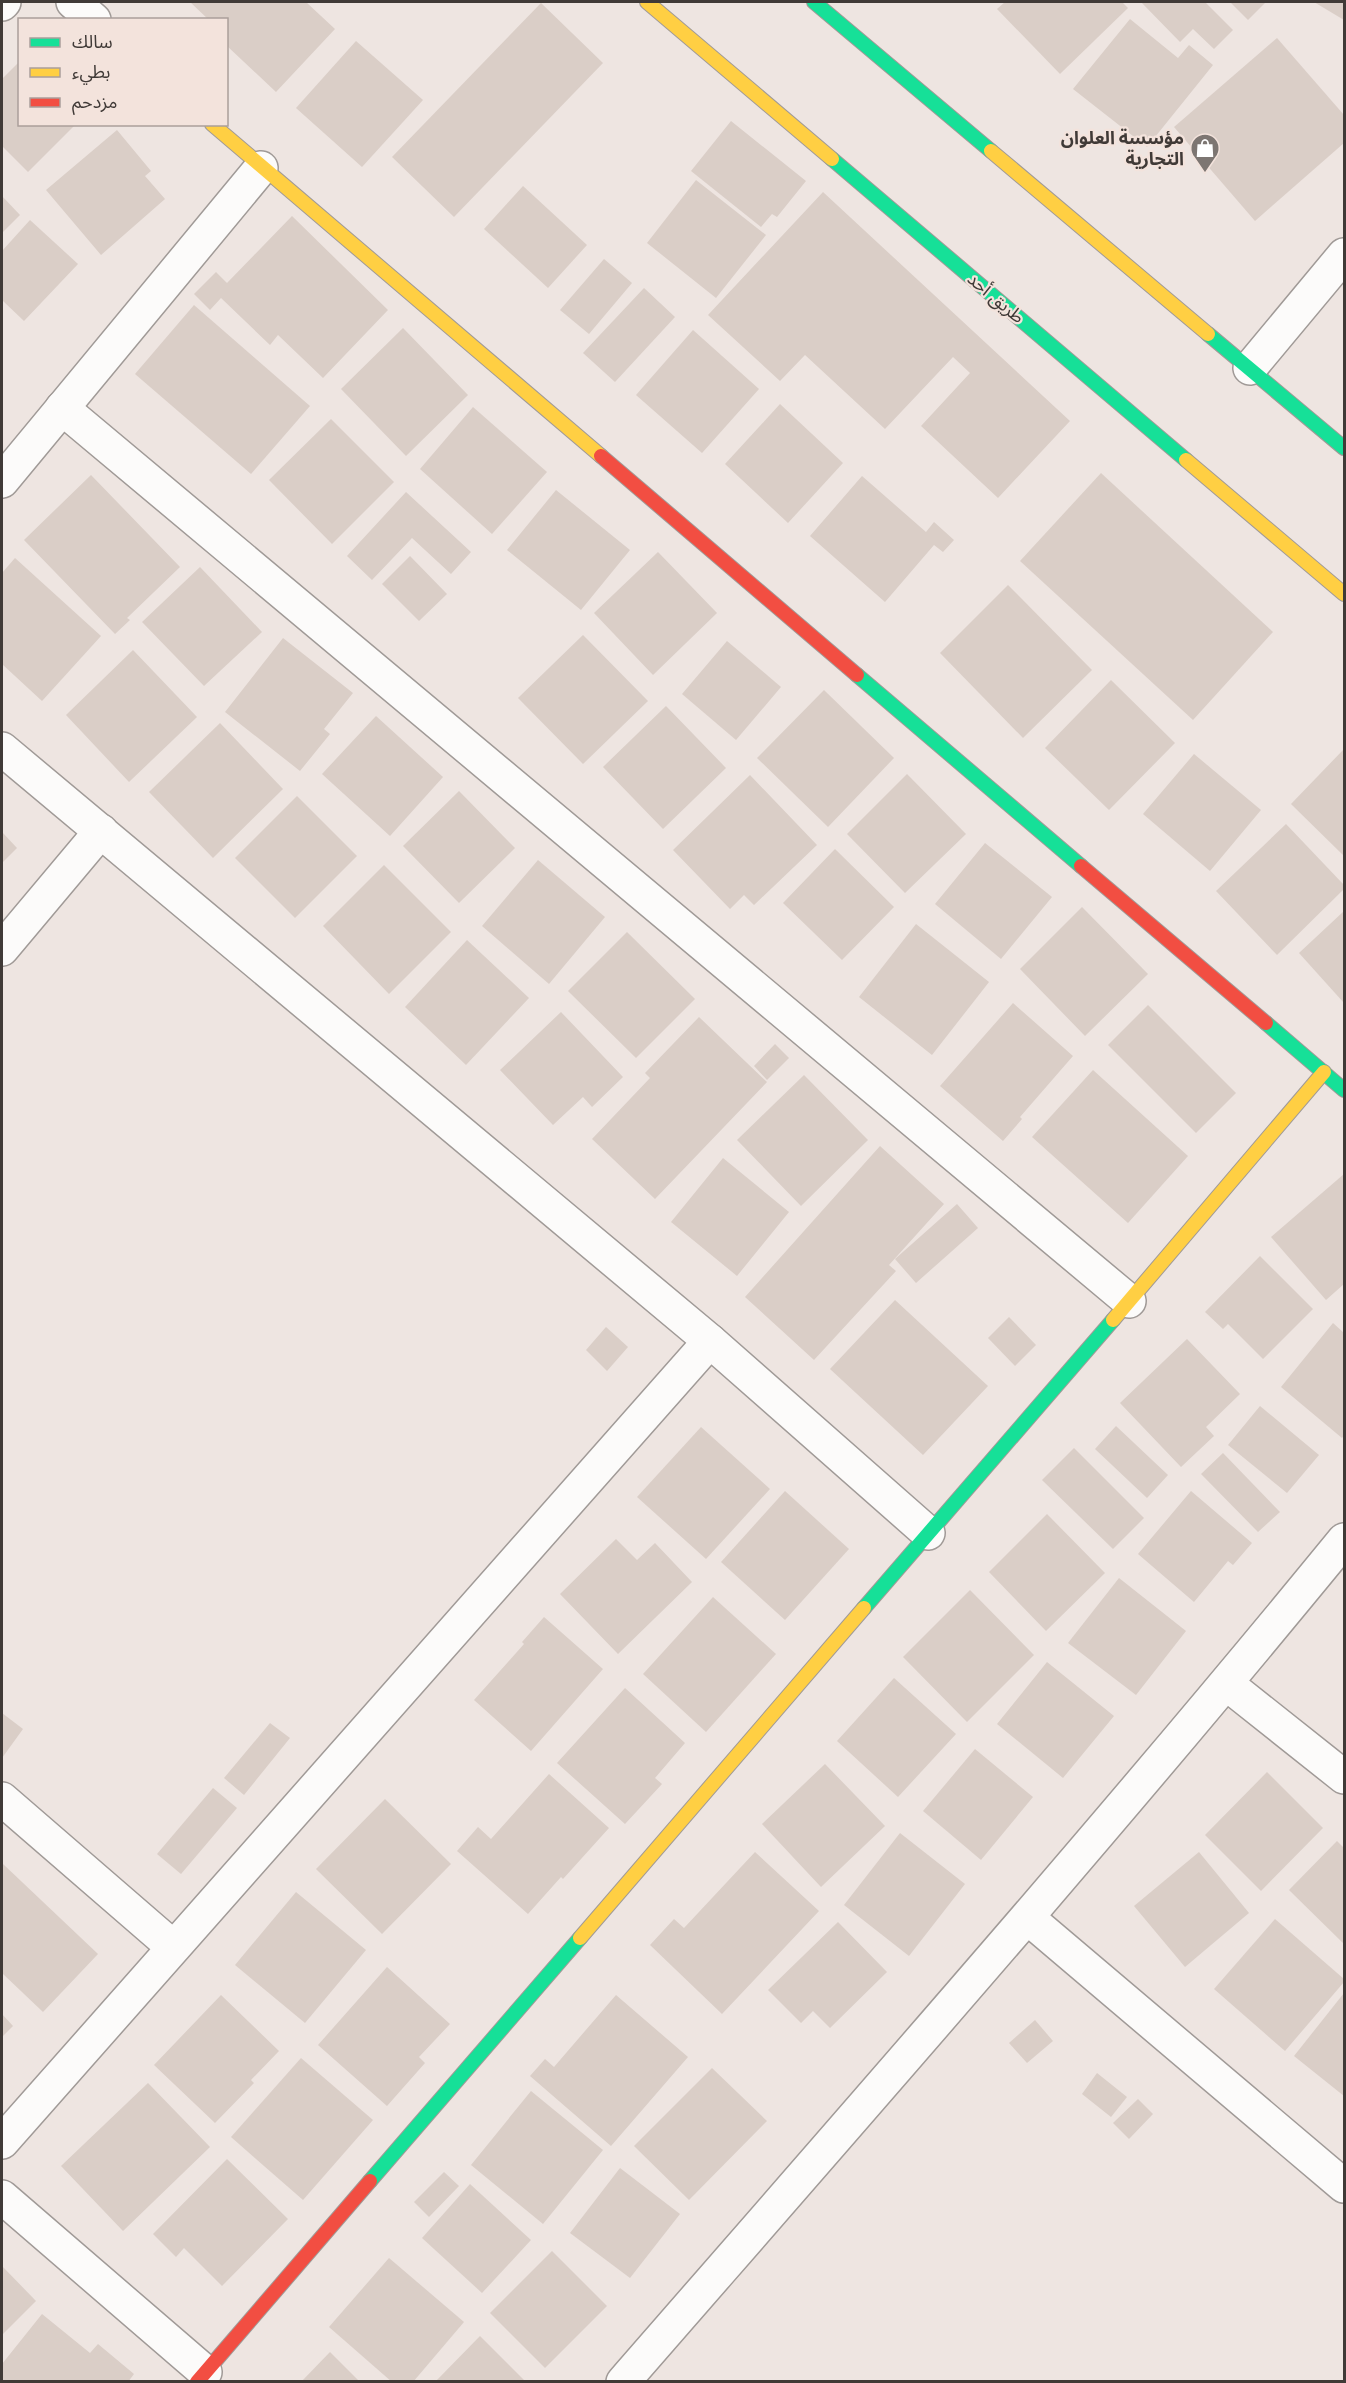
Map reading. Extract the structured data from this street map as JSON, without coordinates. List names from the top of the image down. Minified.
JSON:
{"streets":{"street":["طريق أحد"]},"places":{"shop":["مؤسسة العلوان التجارية"]},"legend":["سالك","بطيء","مزدحم"]}
